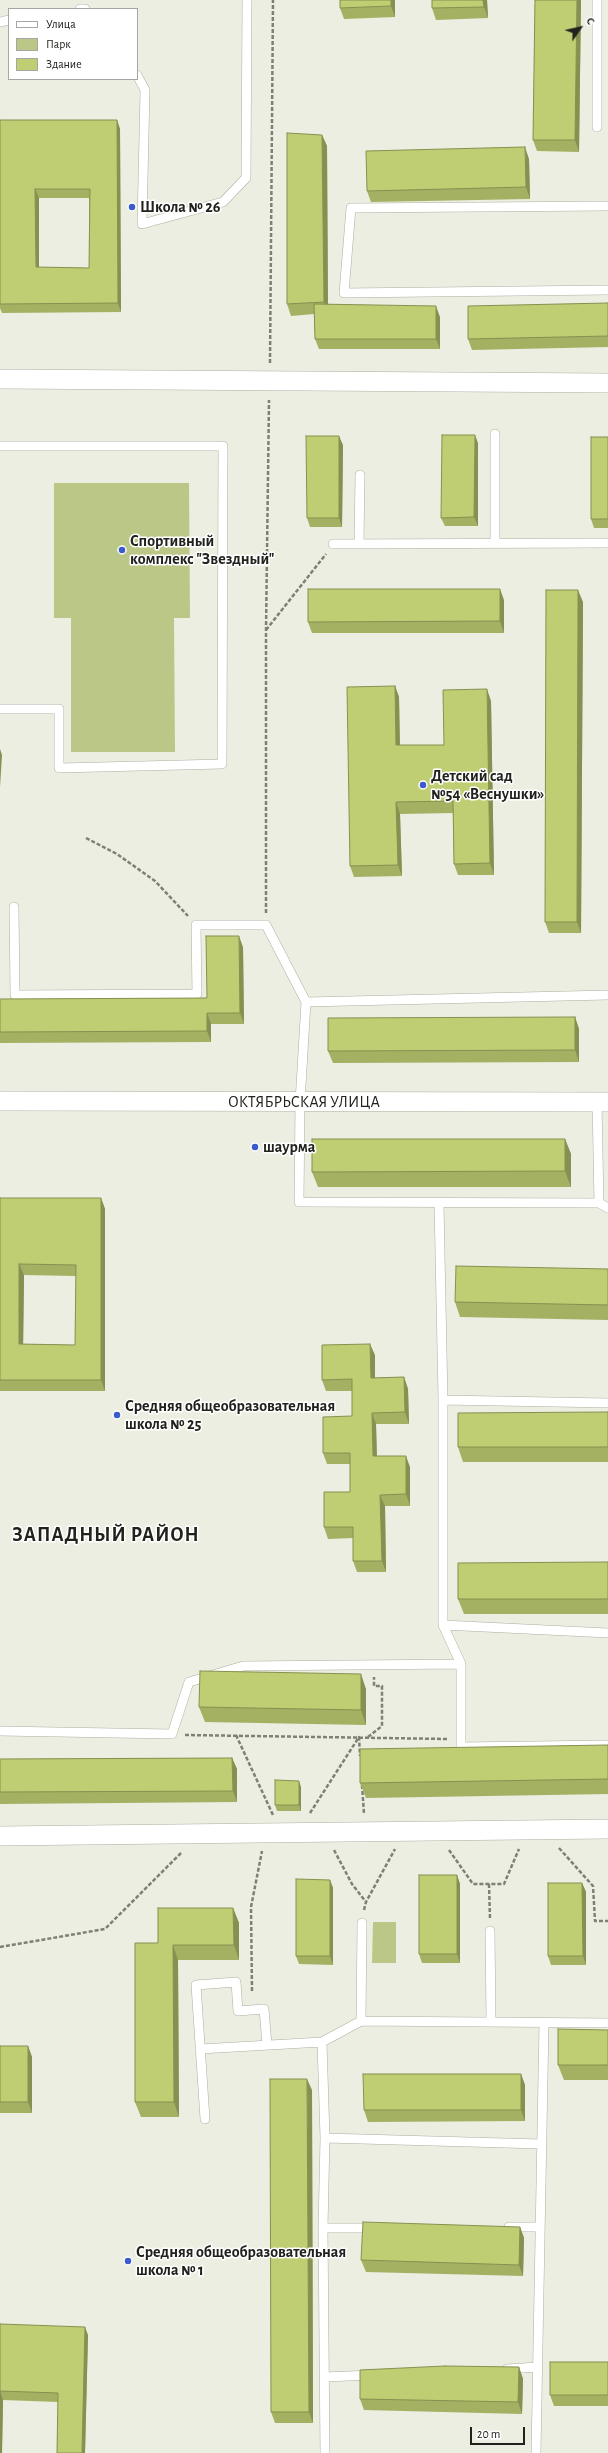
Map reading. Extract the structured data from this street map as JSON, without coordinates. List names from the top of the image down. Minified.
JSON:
{"streets":{"street":["ОКТЯБРЬСКАЯ УЛИЦА"]},"districts":["ЗАПАДНЫЙ РАЙОН"],"places":["Школа № 26","Спортивный комплекс \"Звездный\"","Детский сад №54 «Веснушки»","шаурма","Средняя общеобразовательная школа № 25","Средняя общеобразовательная школа № 1"],"legend":["Улица","Парк","Здание"],"scale_bar":"20 m","north":"top right"}
